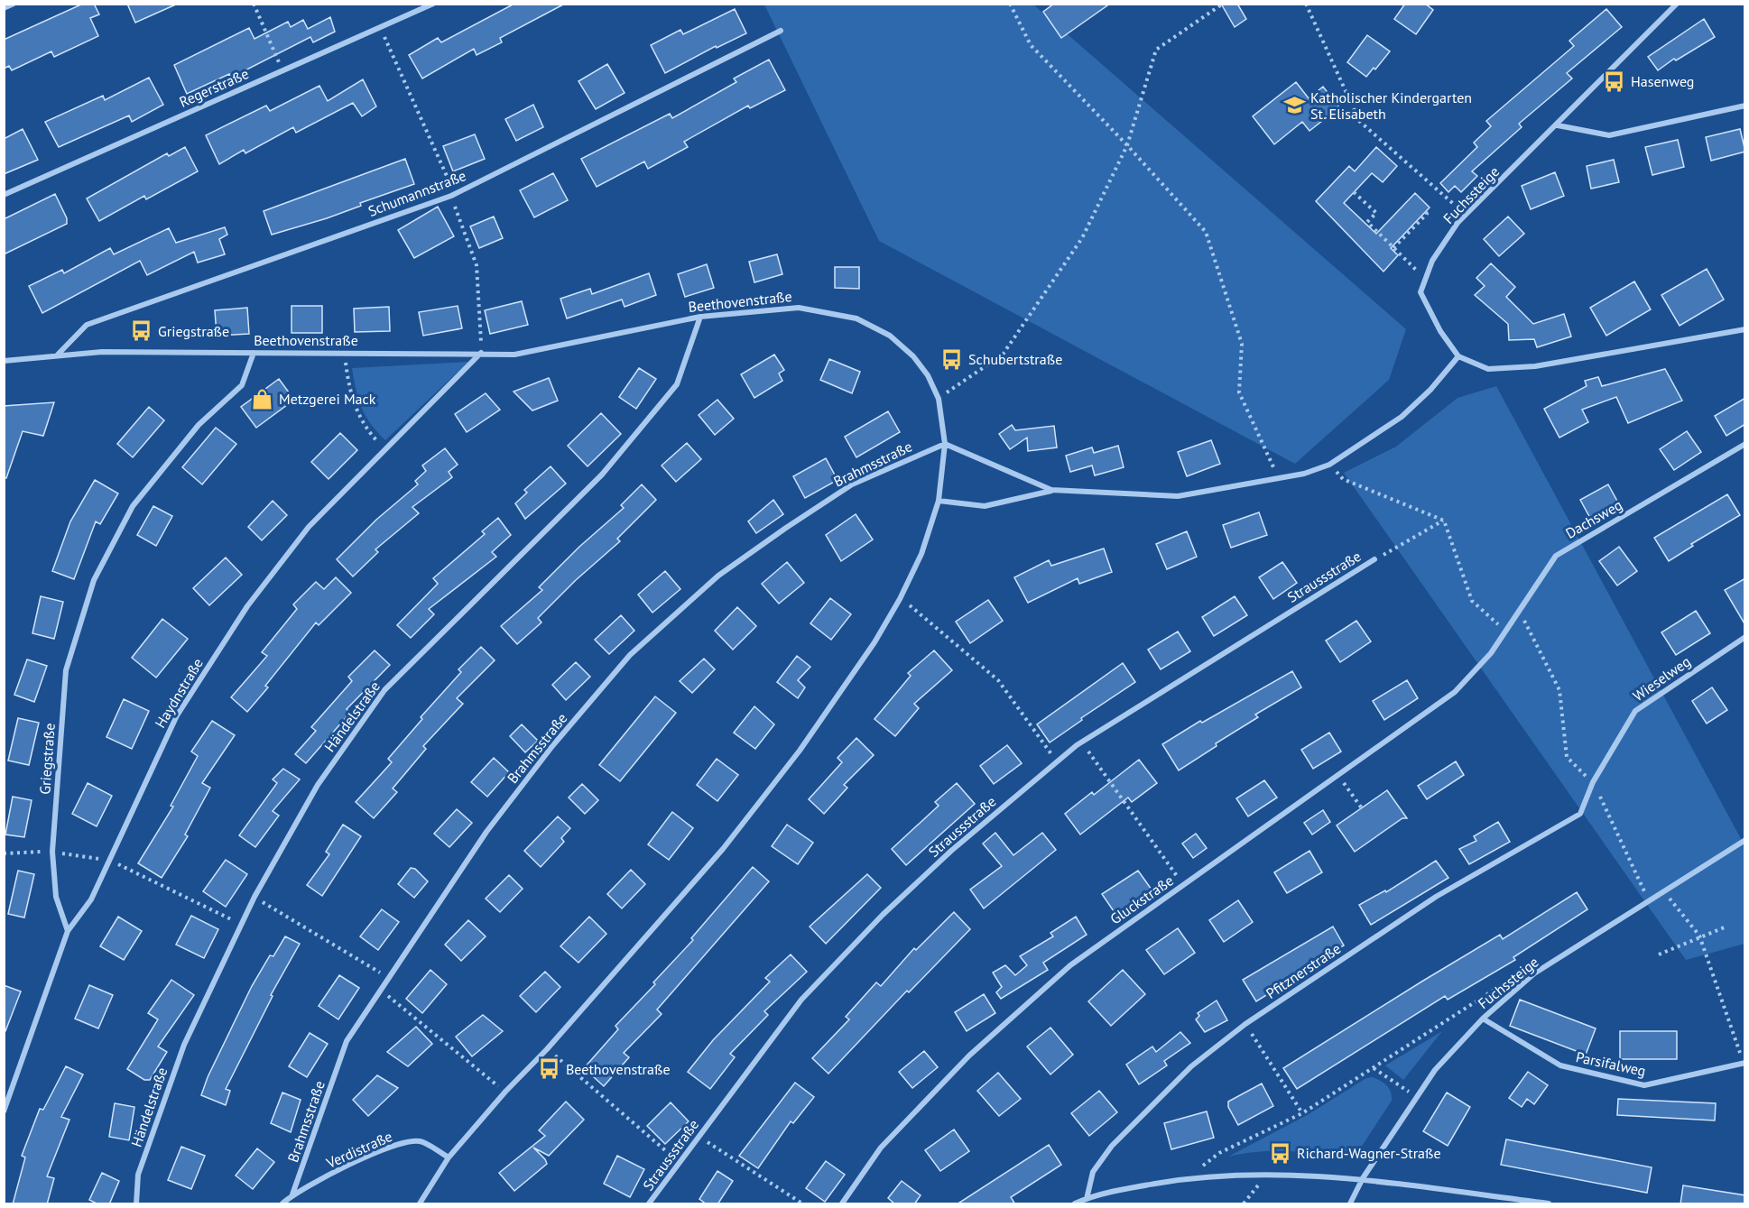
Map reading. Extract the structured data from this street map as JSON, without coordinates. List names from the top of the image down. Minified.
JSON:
{"streets":{"street":["Regerstraße","Schumannstraße","Fuchssteige","Beethovenstraße","Brahmsstraße","Dachsweg","Straussstraße","Wieselweg","Haydnstraße","Händelstraße","Griegstraße","Gluckstraße","Pfitznerstraße","Parsifalweg","Verdistraße"]},"crossings":[["Schumannstraße","Beethovenstraße"],["Fuchssteige","Parsifalweg"],["Beethovenstraße","Brahmsstraße"],["Beethovenstraße","Haydnstraße"],["Beethovenstraße","Händelstraße"],["Beethovenstraße","Griegstraße"],["Beethovenstraße","Verdistraße"],["Brahmsstraße","Verdistraße"],["Dachsweg","Gluckstraße"],["Wieselweg","Pfitznerstraße"],["Haydnstraße","Griegstraße"]],"places":{"bus stop":["Hasenweg","Griegstraße","Schubertstraße","Beethovenstraße","Richard-Wagner-Straße"],"school or university":["Katholischer Kindergarten St. Elisabeth"],"shop":["Metzgerei Mack"]}}
